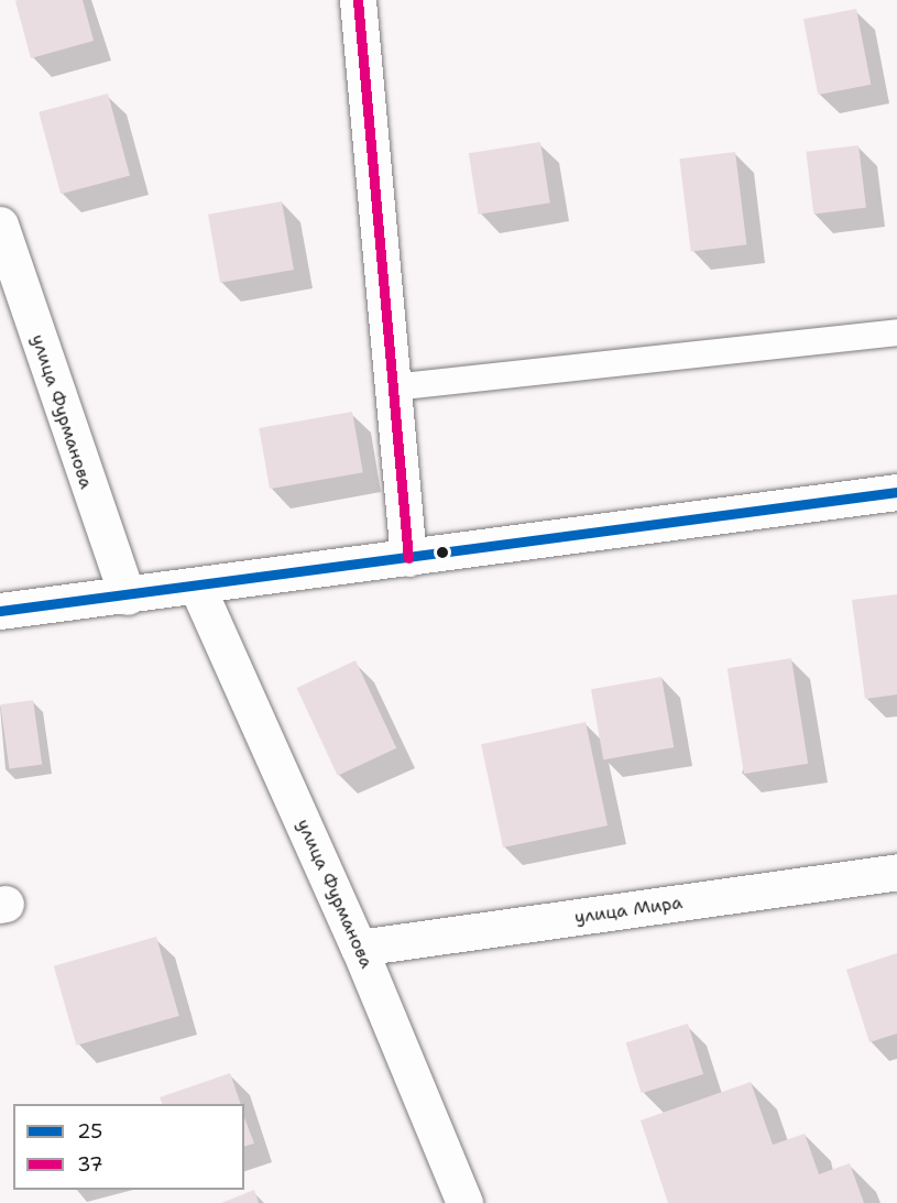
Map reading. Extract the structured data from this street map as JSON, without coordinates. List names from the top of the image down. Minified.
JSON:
{"streets":{"street":["улица Фурманова","улица Мира"]},"crossings":[["улица Фурманова","улица Мира"]],"lines":["transit line 37","transit line 25"],"legend":["25","37"]}
